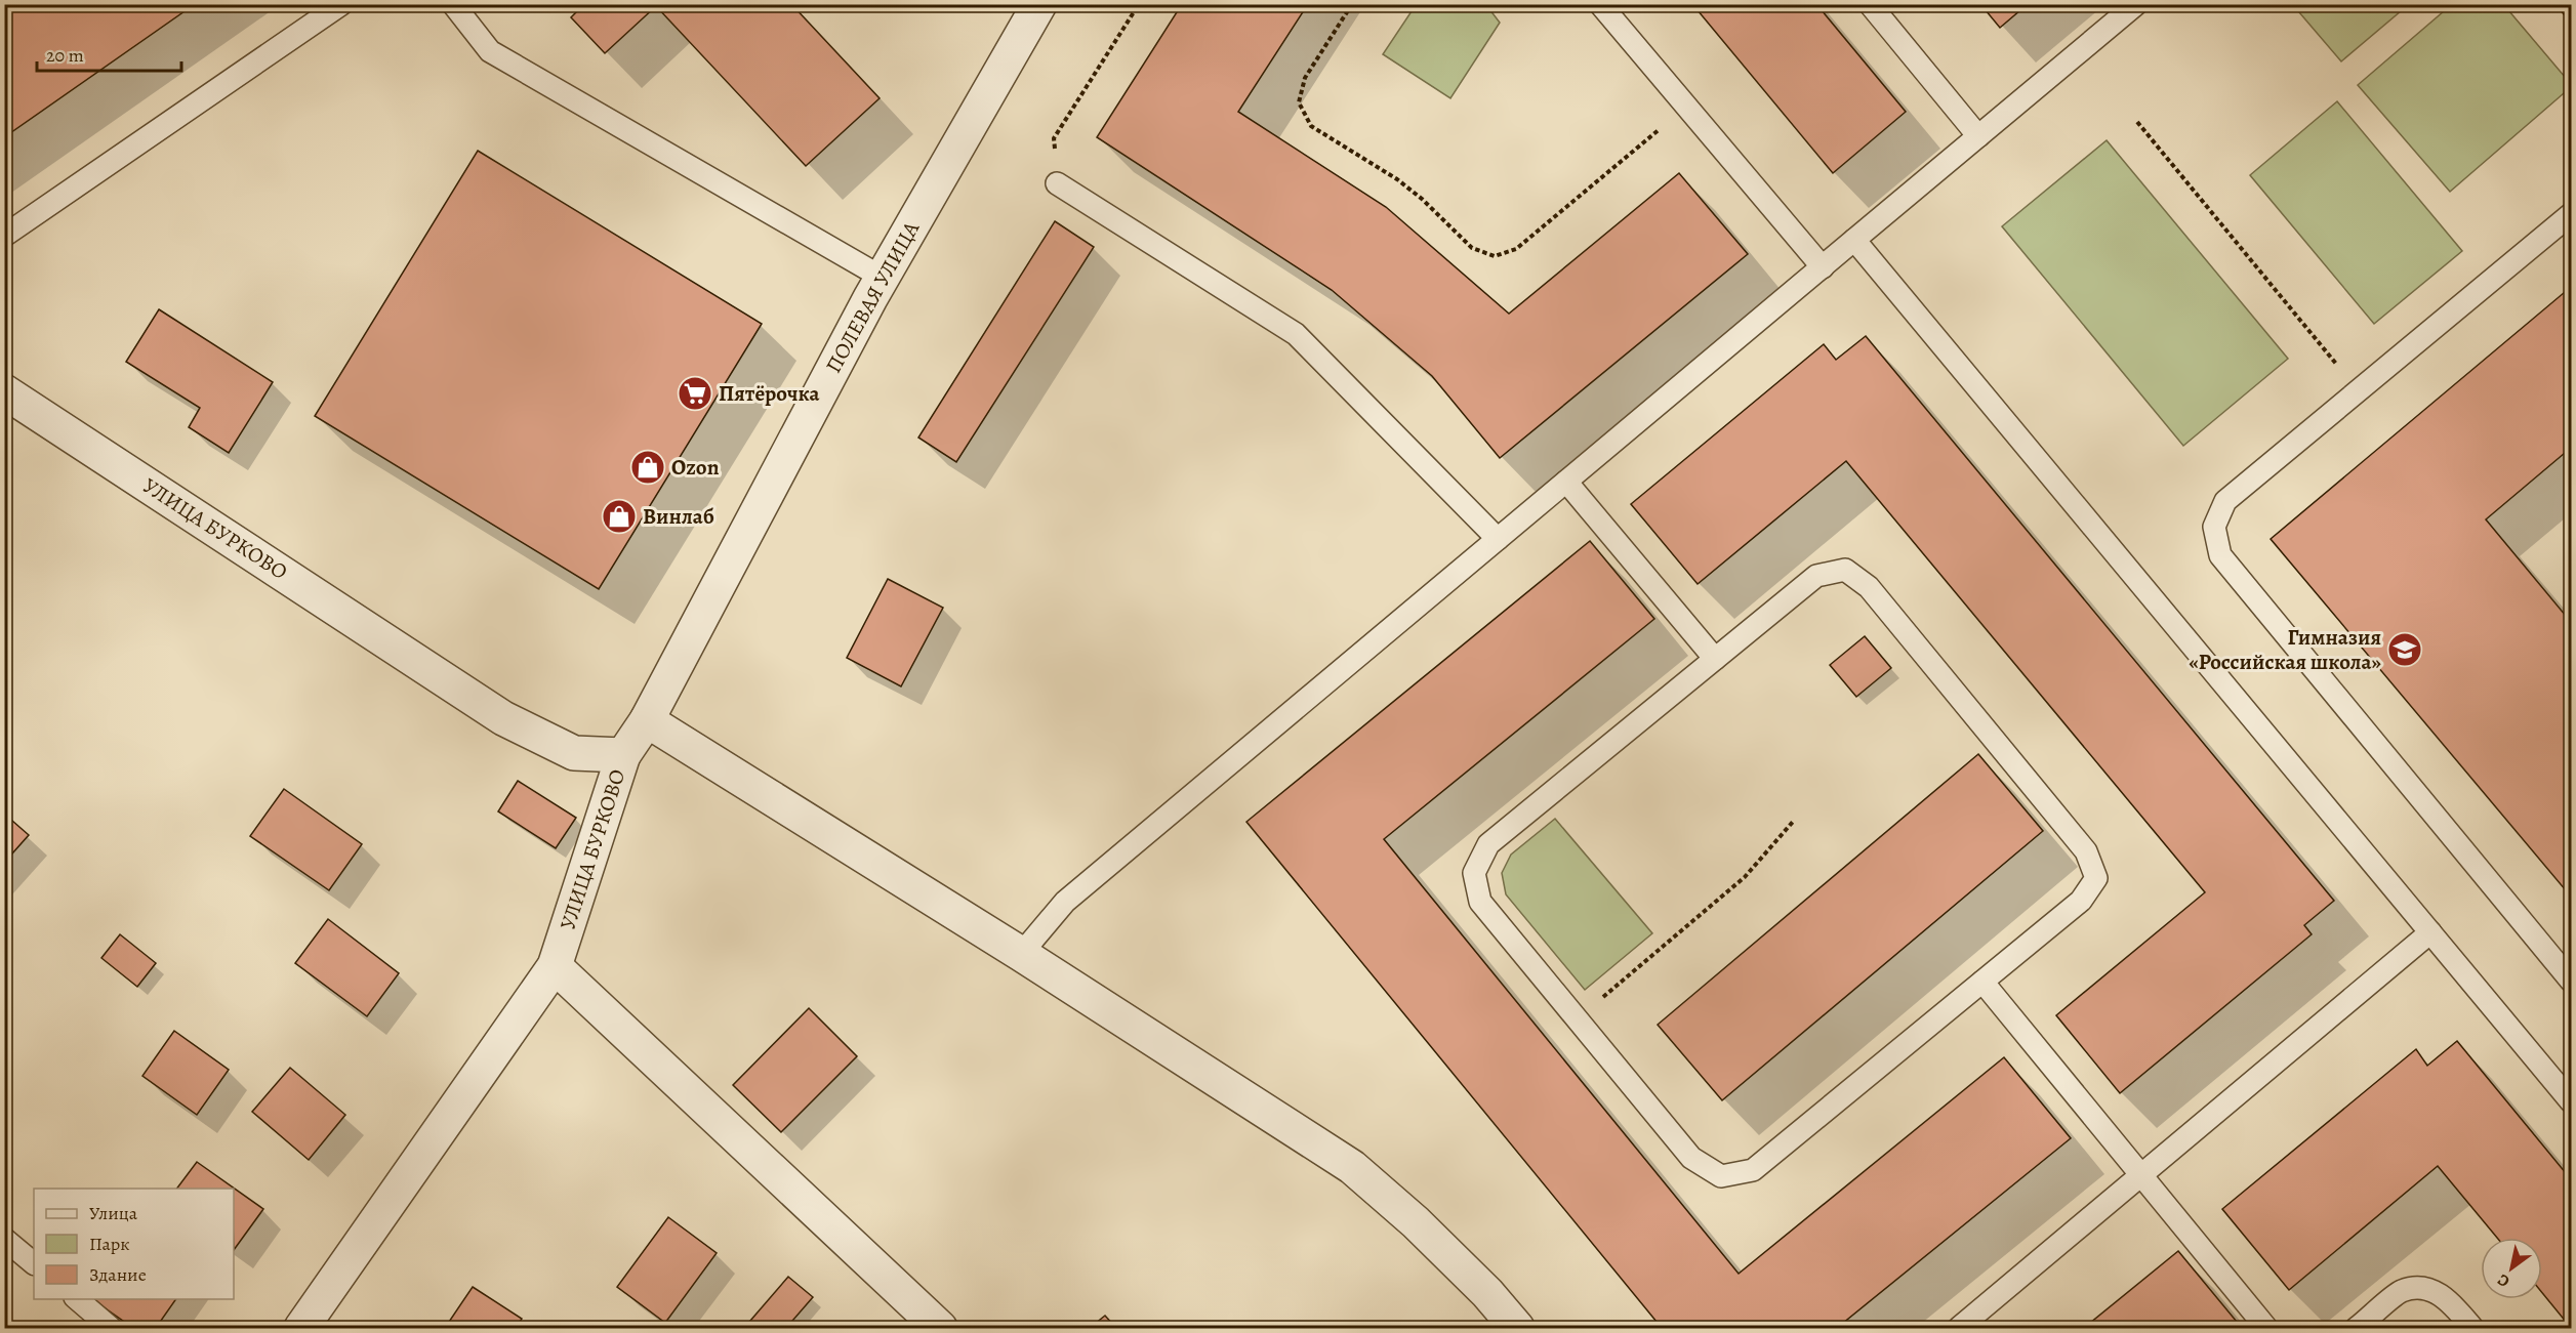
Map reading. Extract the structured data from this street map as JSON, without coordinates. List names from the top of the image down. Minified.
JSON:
{"streets":{"street":["ПОЛЕВАЯ УЛИЦА","УЛИЦА БУРКОВО"]},"crossings":[["ПОЛЕВАЯ УЛИЦА","УЛИЦА БУРКОВО"]],"places":{"supermarket":["Пятёрочка"],"shop":["Ozon","Винлаб"],"school or university":["Гимназия «Российская школа»"]},"legend":["Улица","Парк","Здание"],"scale_bar":"20 m","north":"bottom left"}
